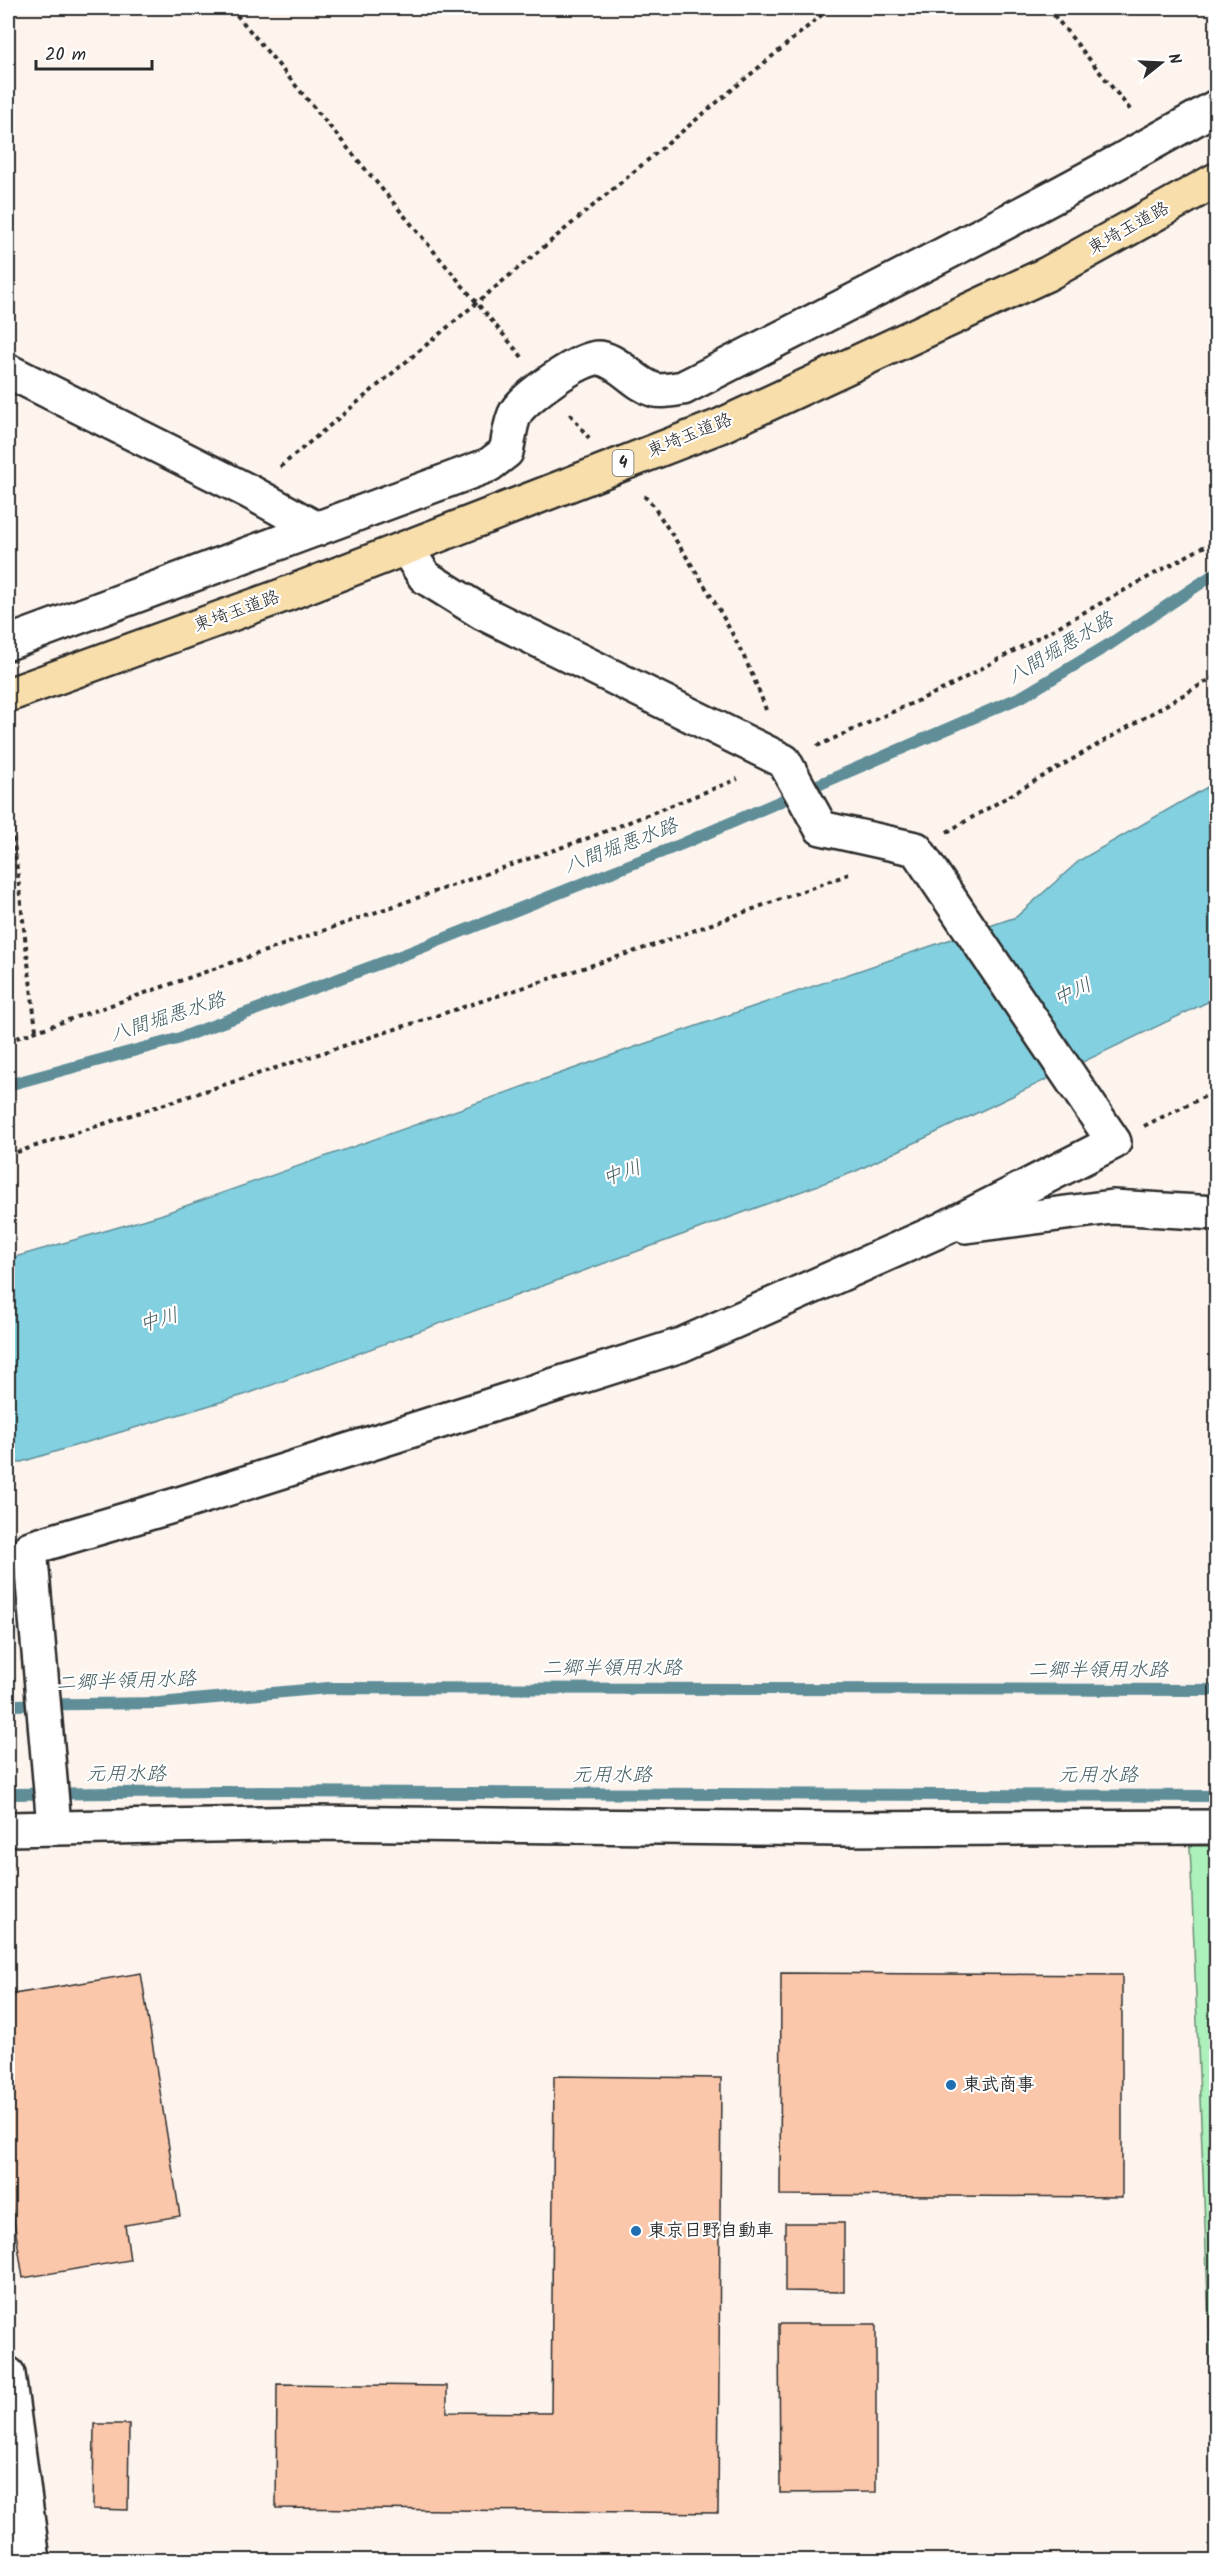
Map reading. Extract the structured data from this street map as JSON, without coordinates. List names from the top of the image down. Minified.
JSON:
{"streets":{"highway":["東埼玉道路","4"]},"water":["八間堀悪水路","中川","二郷半領用水路","元用水路"],"places":["東武商事","東京日野自動車"],"scale_bar":"20 m","north":"right"}
